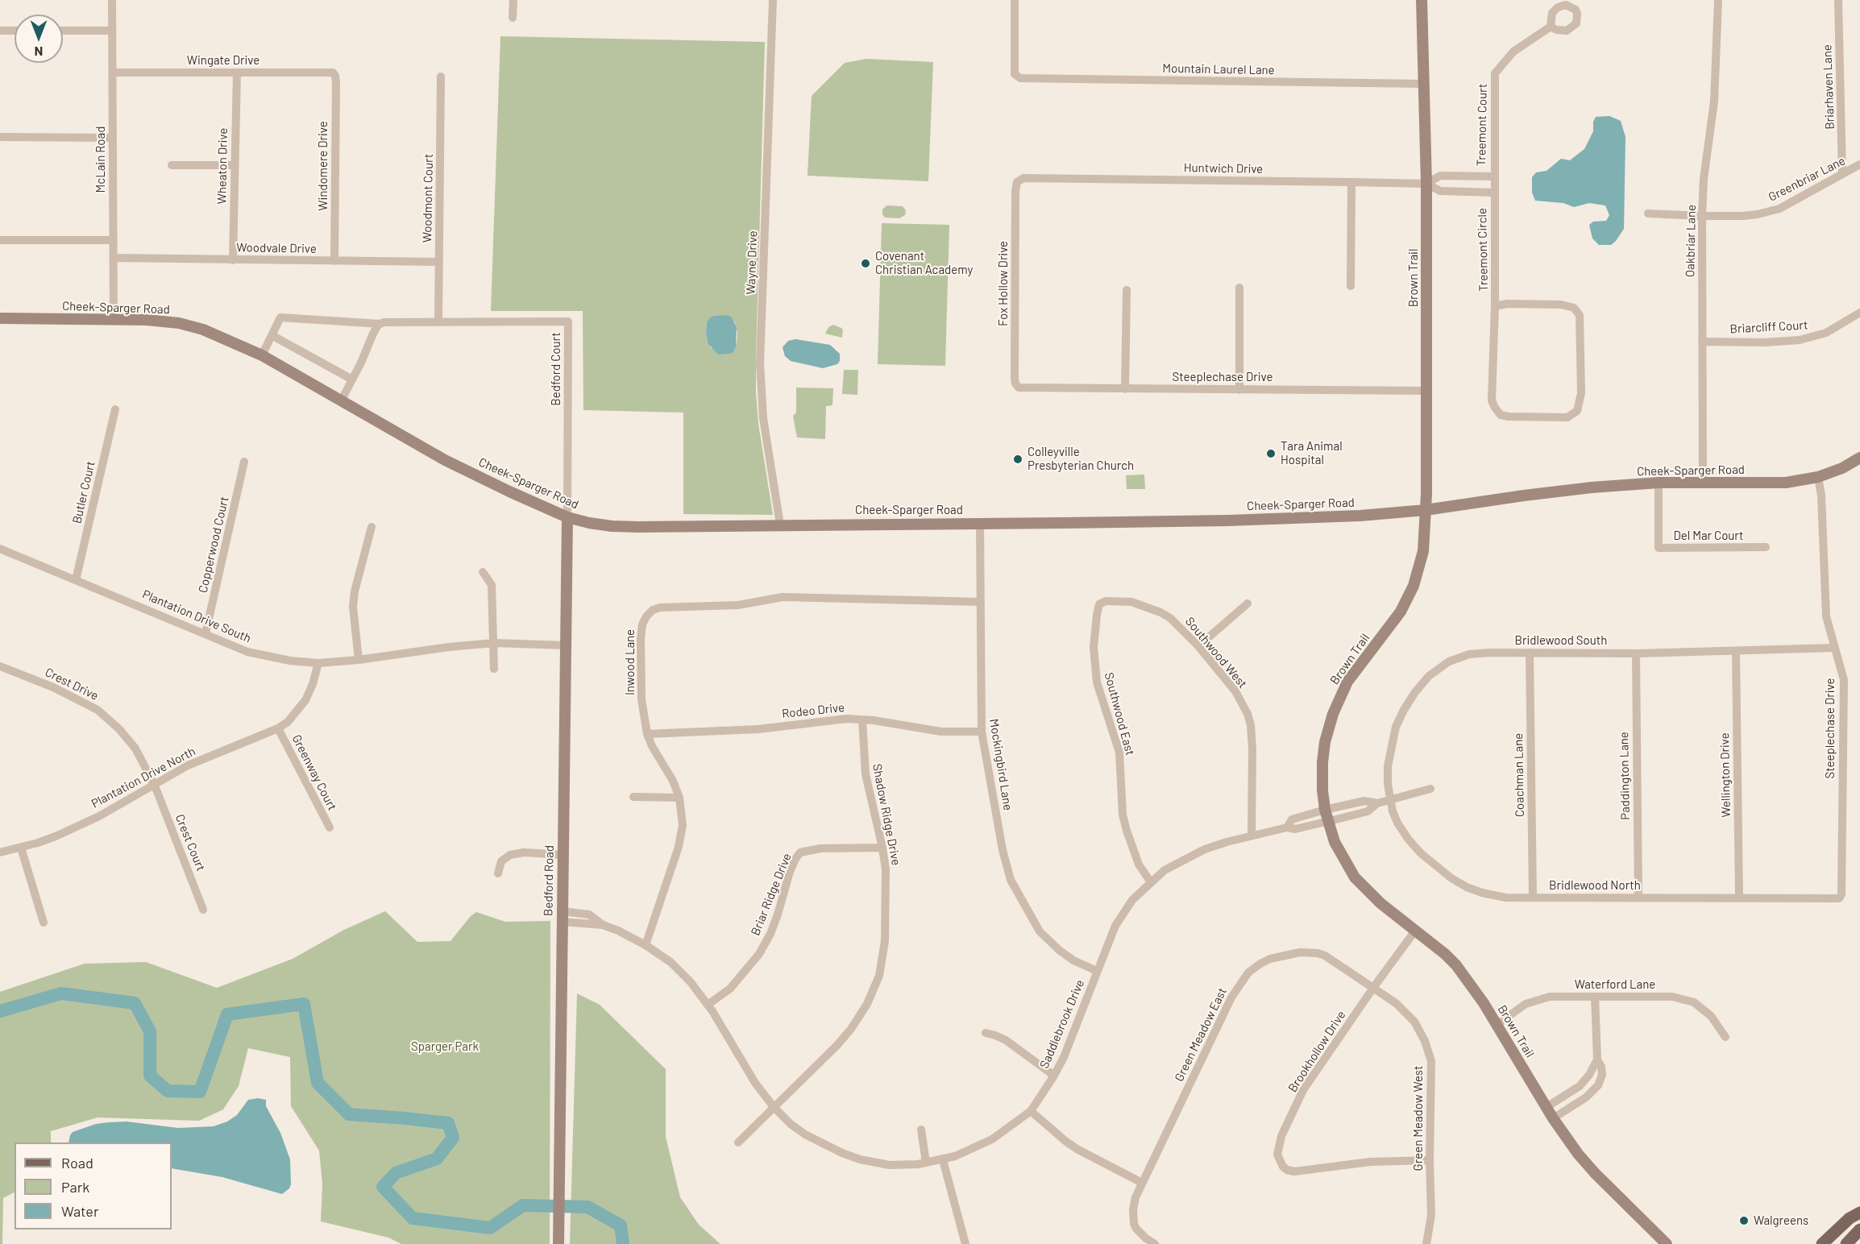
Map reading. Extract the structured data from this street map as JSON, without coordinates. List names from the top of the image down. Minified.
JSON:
{"streets":{"street":["Wingate Drive","Mountain Laurel Lane","Briarhaven Lane","Treemont Court","McLain Road","Wheaton Drive","Windomere Drive","Huntwich Drive","Greenbriar Lane","Woodmont Court","Oakbriar Lane","Woodvale Drive","Treemont Circle","Wayne Drive","Brown Trail","Fox Hollow Drive","Cheek-Sparger Road","Briarcliff Court","Bedford Court","Steeplechase Drive","Butler Court","Del Mar Court","Copperwood Court","Plantation Drive South","Bridlewood South","Southwood West","Inwood Lane","Crest Drive","Rodeo Drive","Southwood East","Mockingbird Lane","Greenway Court","Coachman Lane","Wellington Drive","Paddington Lane","Plantation Drive North","Shadow Ridge Drive","Crest Court","Bedford Road","Bridlewood North","Briar Ridge Drive","Waterford Lane","Saddlebrook Drive","Green Meadow East","Brookhollow Drive","Green Meadow West"]},"crossings":[["Wingate Drive","McLain Road"],["Wingate Drive","Wheaton Drive"],["Wingate Drive","Windomere Drive"],["Mountain Laurel Lane","Brown Trail"],["Briarhaven Lane","Greenbriar Lane"],["Treemont Court","Treemont Circle"],["McLain Road","Woodvale Drive"],["McLain Road","Cheek-Sparger Road"],["Wheaton Drive","Woodvale Drive"],["Windomere Drive","Woodvale Drive"],["Huntwich Drive","Brown Trail"],["Huntwich Drive","Fox Hollow Drive"],["Greenbriar Lane","Oakbriar Lane"],["Woodmont Court","Woodvale Drive"],["Woodmont Court","Bedford Court"],["Oakbriar Lane","Cheek-Sparger Road"],["Oakbriar Lane","Briarcliff Court"],["Wayne Drive","Cheek-Sparger Road"],["Brown Trail","Cheek-Sparger Road"],["Brown Trail","Steeplechase Drive"],["Brown Trail","Waterford Lane"],["Brown Trail","Saddlebrook Drive"],["Brown Trail","Brookhollow Drive"],["Fox Hollow Drive","Steeplechase Drive"],["Cheek-Sparger Road","Bedford Court"],["Cheek-Sparger Road","Steeplechase Drive"],["Cheek-Sparger Road","Del Mar Court"],["Cheek-Sparger Road","Mockingbird Lane"],["Cheek-Sparger Road","Bedford Road"],["Bedford Court","Bedford Road"],["Steeplechase Drive","Bridlewood South"],["Steeplechase Drive","Bridlewood North"],["Butler Court","Plantation Drive South"],["Copperwood Court","Plantation Drive South"],["Plantation Drive South","Plantation Drive North"],["Plantation Drive South","Bedford Road"],["Bridlewood South","Coachman Lane"],["Bridlewood South","Wellington Drive"],["Bridlewood South","Paddington Lane"],["Bridlewood South","Bridlewood North"],["Southwood West","Southwood East"],["Southwood West","Saddlebrook Drive"],["Inwood Lane","Rodeo Drive"],["Inwood Lane","Mockingbird Lane"],["Inwood Lane","Saddlebrook Drive"],["Crest Drive","Plantation Drive North"],["Crest Drive","Crest Court"],["Rodeo Drive","Mockingbird Lane"],["Rodeo Drive","Shadow Ridge Drive"],["Southwood East","Saddlebrook Drive"],["Mockingbird Lane","Saddlebrook Drive"],["Greenway Court","Plantation Drive North"],["Coachman Lane","Bridlewood North"],["Wellington Drive","Bridlewood North"],["Paddington Lane","Bridlewood North"],["Plantation Drive North","Crest Court"],["Shadow Ridge Drive","Briar Ridge Drive"],["Shadow Ridge Drive","Saddlebrook Drive"],["Bedford Road","Saddlebrook Drive"],["Briar Ridge Drive","Saddlebrook Drive"],["Green Meadow East","Brookhollow Drive"],["Green Meadow East","Green Meadow West"],["Brookhollow Drive","Green Meadow West"]],"parks":["Sparger Park"],"places":["Covenant Christian Academy","Tara Animal Hospital","Colleyville Presbyterian Church","Walgreens"],"legend":["Road","Park","Water"],"north":"bottom"}
